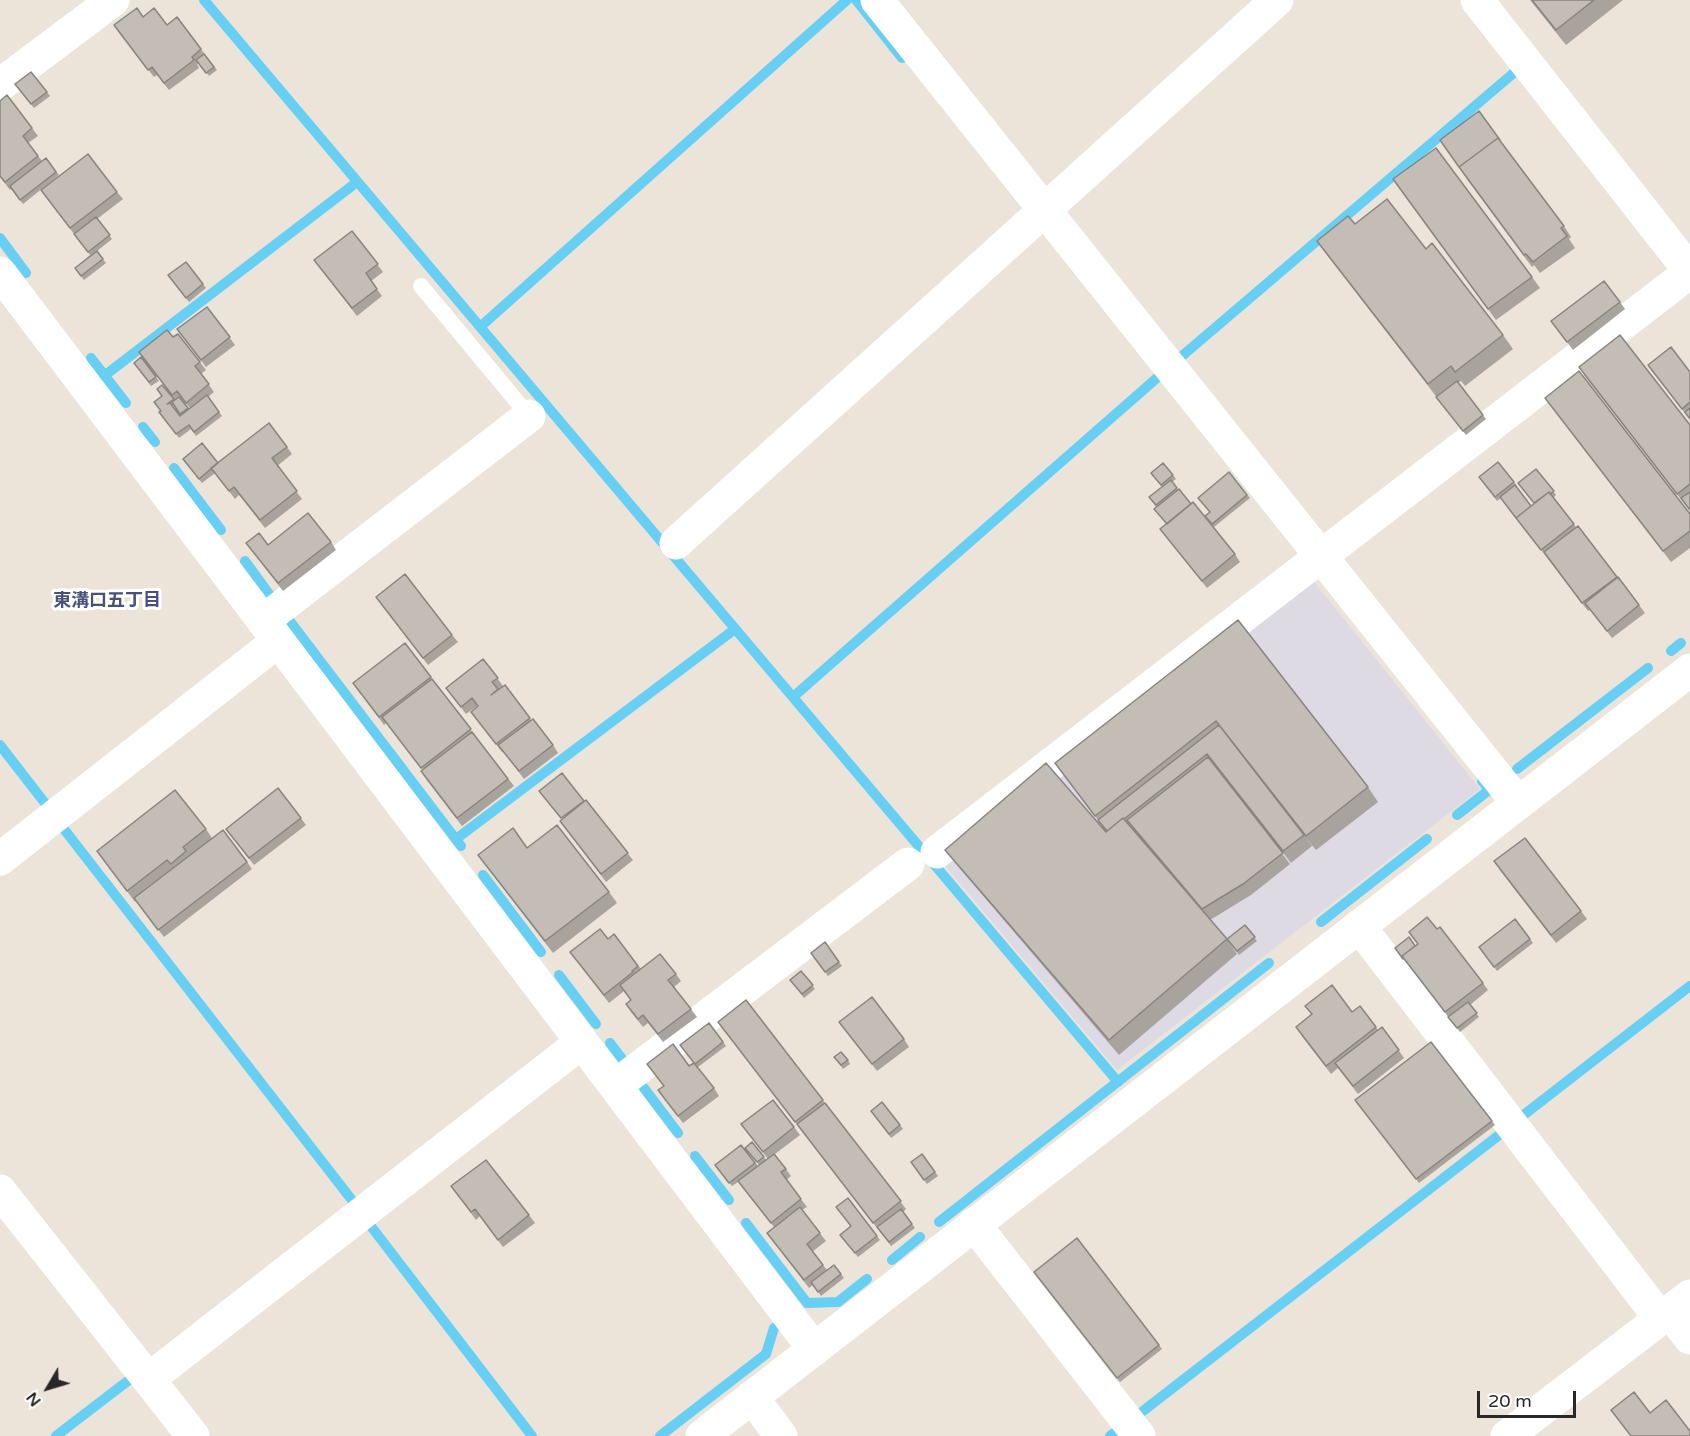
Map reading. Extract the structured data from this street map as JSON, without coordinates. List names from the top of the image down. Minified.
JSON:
{"districts":["東溝口五丁目"],"scale_bar":"20 m","north":"bottom left"}
